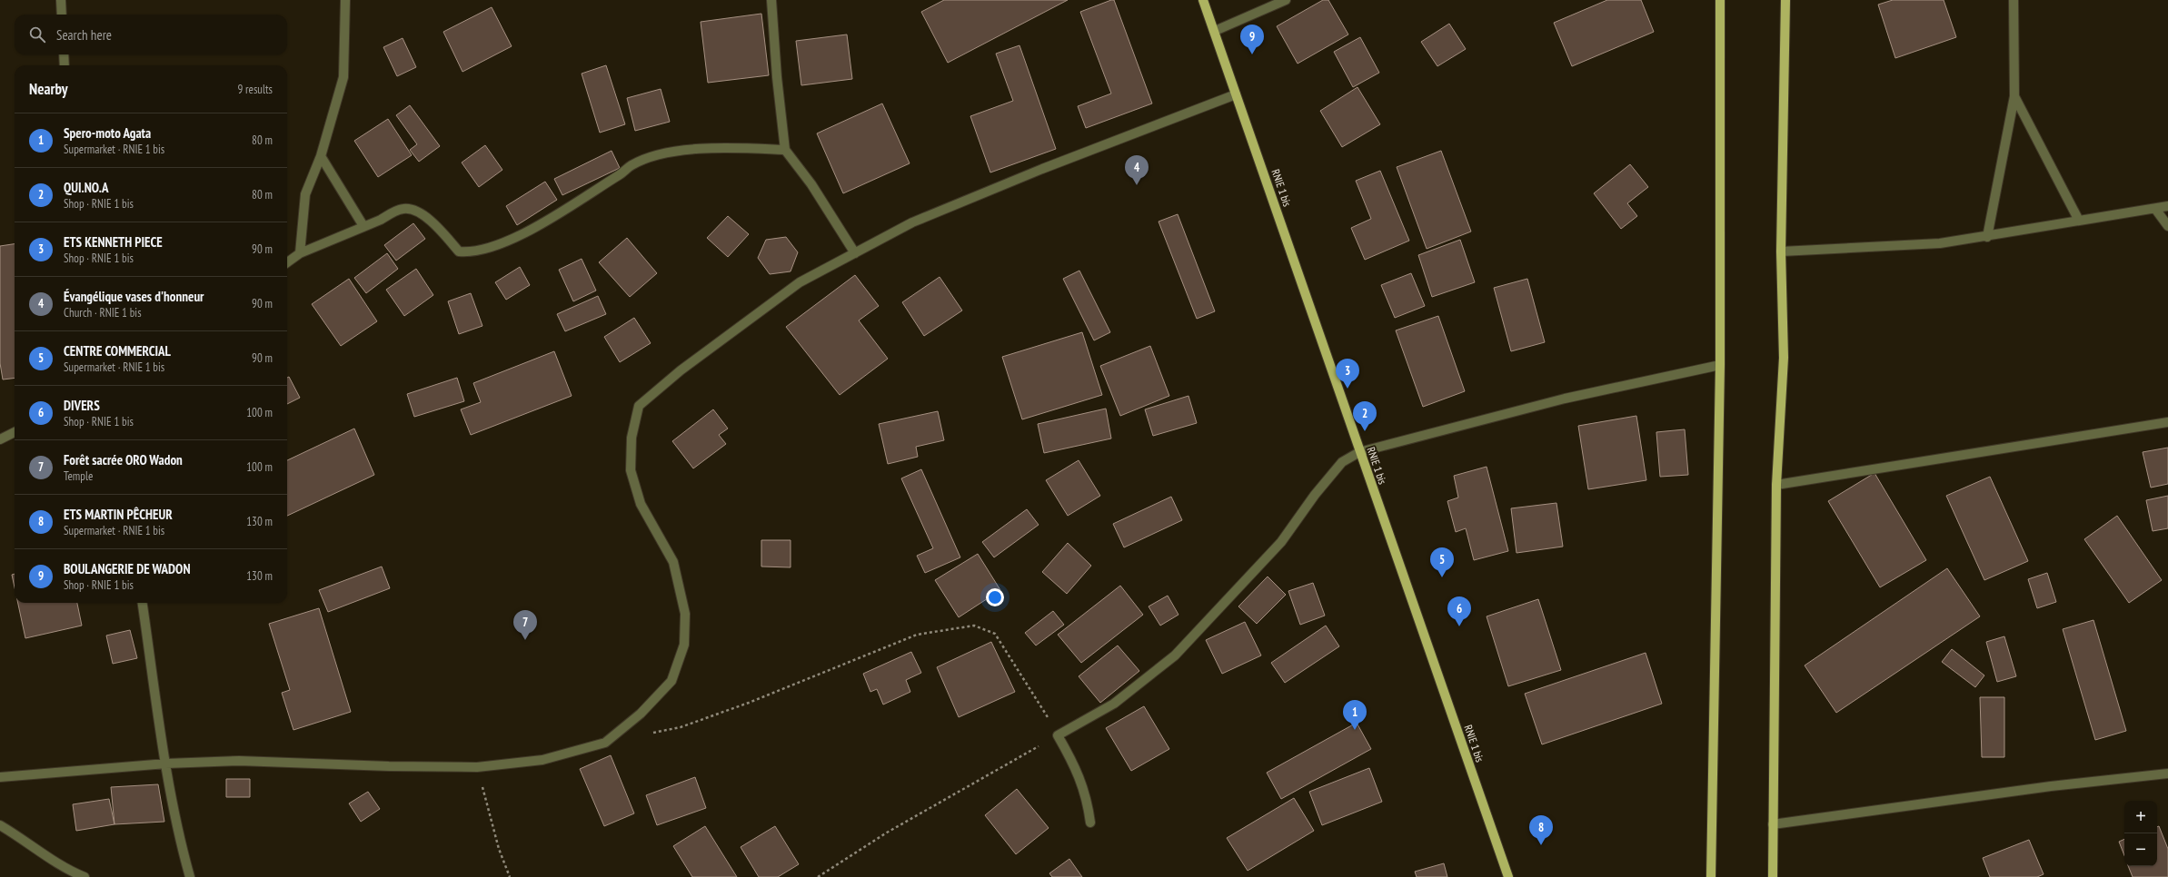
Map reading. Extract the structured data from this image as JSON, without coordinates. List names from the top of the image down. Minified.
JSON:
{"streets":{"main road":["RNIE 1 bis"]},"page":{"search":"Search here","pins":["9","4","3","2","5","6","7","1","8"],"heading":["Nearby","9 results"],"list":[{"mark":"1","name":"Spero-moto Agata","note":"Supermarket · RNIE 1 bis","value":"80 m"},{"mark":"2","name":"QUI.NO.A","note":"Shop · RNIE 1 bis","value":"80 m"},{"mark":"3","name":"ETS KENNETH PIECE","note":"Shop · RNIE 1 bis","value":"90 m"},{"mark":"4","name":"Évangélique vases d'honneur","note":"Church · RNIE 1 bis","value":"90 m"},{"mark":"5","name":"CENTRE COMMERCIAL","note":"Supermarket · RNIE 1 bis","value":"90 m"},{"mark":"6","name":"DIVERS","note":"Shop · RNIE 1 bis","value":"100 m"},{"mark":"7","name":"Forêt sacrée ORO Wadon","note":"Temple","value":"100 m"},{"mark":"8","name":"ETS MARTIN PÊCHEUR","note":"Supermarket · RNIE 1 bis","value":"130 m"},{"mark":"9","name":"BOULANGERIE DE WADON","note":"Shop · RNIE 1 bis","value":"130 m"}],"map_buttons":["+","−"]}}
